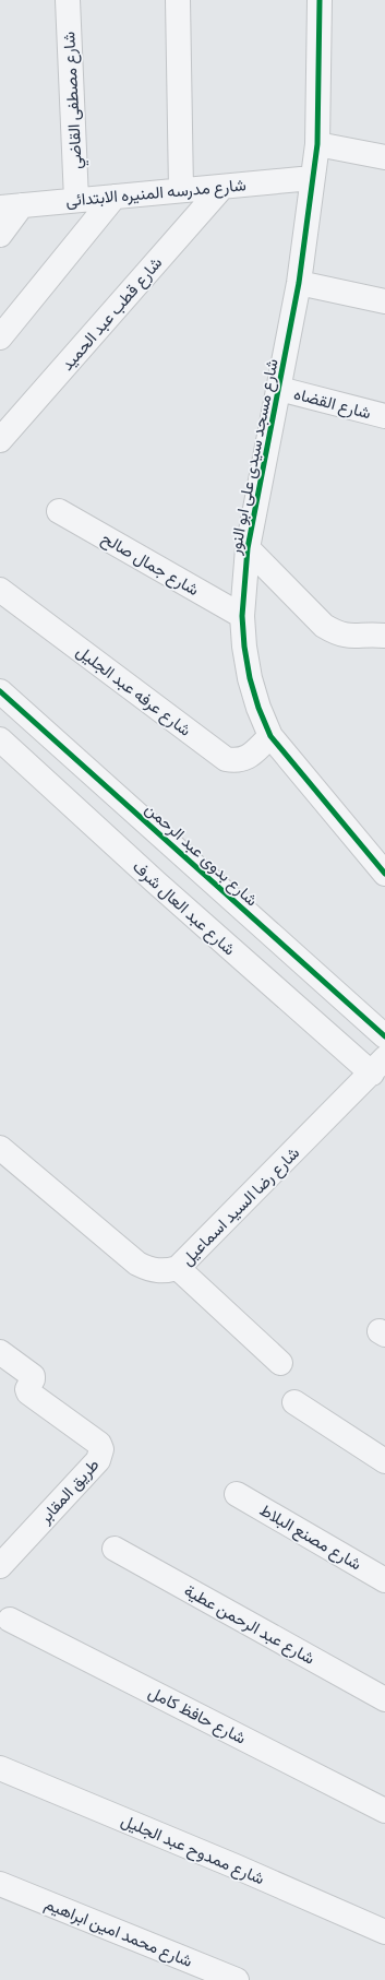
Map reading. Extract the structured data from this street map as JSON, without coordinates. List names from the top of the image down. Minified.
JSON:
{"streets":{"street":["شارع مصطفى القاضي","شارع مدرسه المنيره الابتدائى","شارع قطب عبد الحميد","شارع القضاه","شارع مسجد سيدى على ابو النور","شارع جمال صالح","شارع عرفه عبد الجليل","شارع بدوى عبد الرحمن","شارع عبد العال شرف","شارع رضا السيد اسماعيل","طريق المقابر","شارع مصنع البلاط","شارع عبد الرحمن عطية","شارع حافظ كامل","شارع ممدوح عبد الجليل","شارع محمد امين ابراهيم"]},"crossings":[["شارع مصطفى القاضي","شارع مدرسه المنيره الابتدائى"],["شارع مدرسه المنيره الابتدائى","شارع قطب عبد الحميد"],["شارع مدرسه المنيره الابتدائى","شارع مسجد سيدى على ابو النور"],["شارع القضاه","شارع مسجد سيدى على ابو النور"],["شارع مسجد سيدى على ابو النور","شارع جمال صالح"],["شارع مسجد سيدى على ابو النور","شارع عرفه عبد الجليل"],["شارع عبد العال شرف","شارع رضا السيد اسماعيل"]]}
